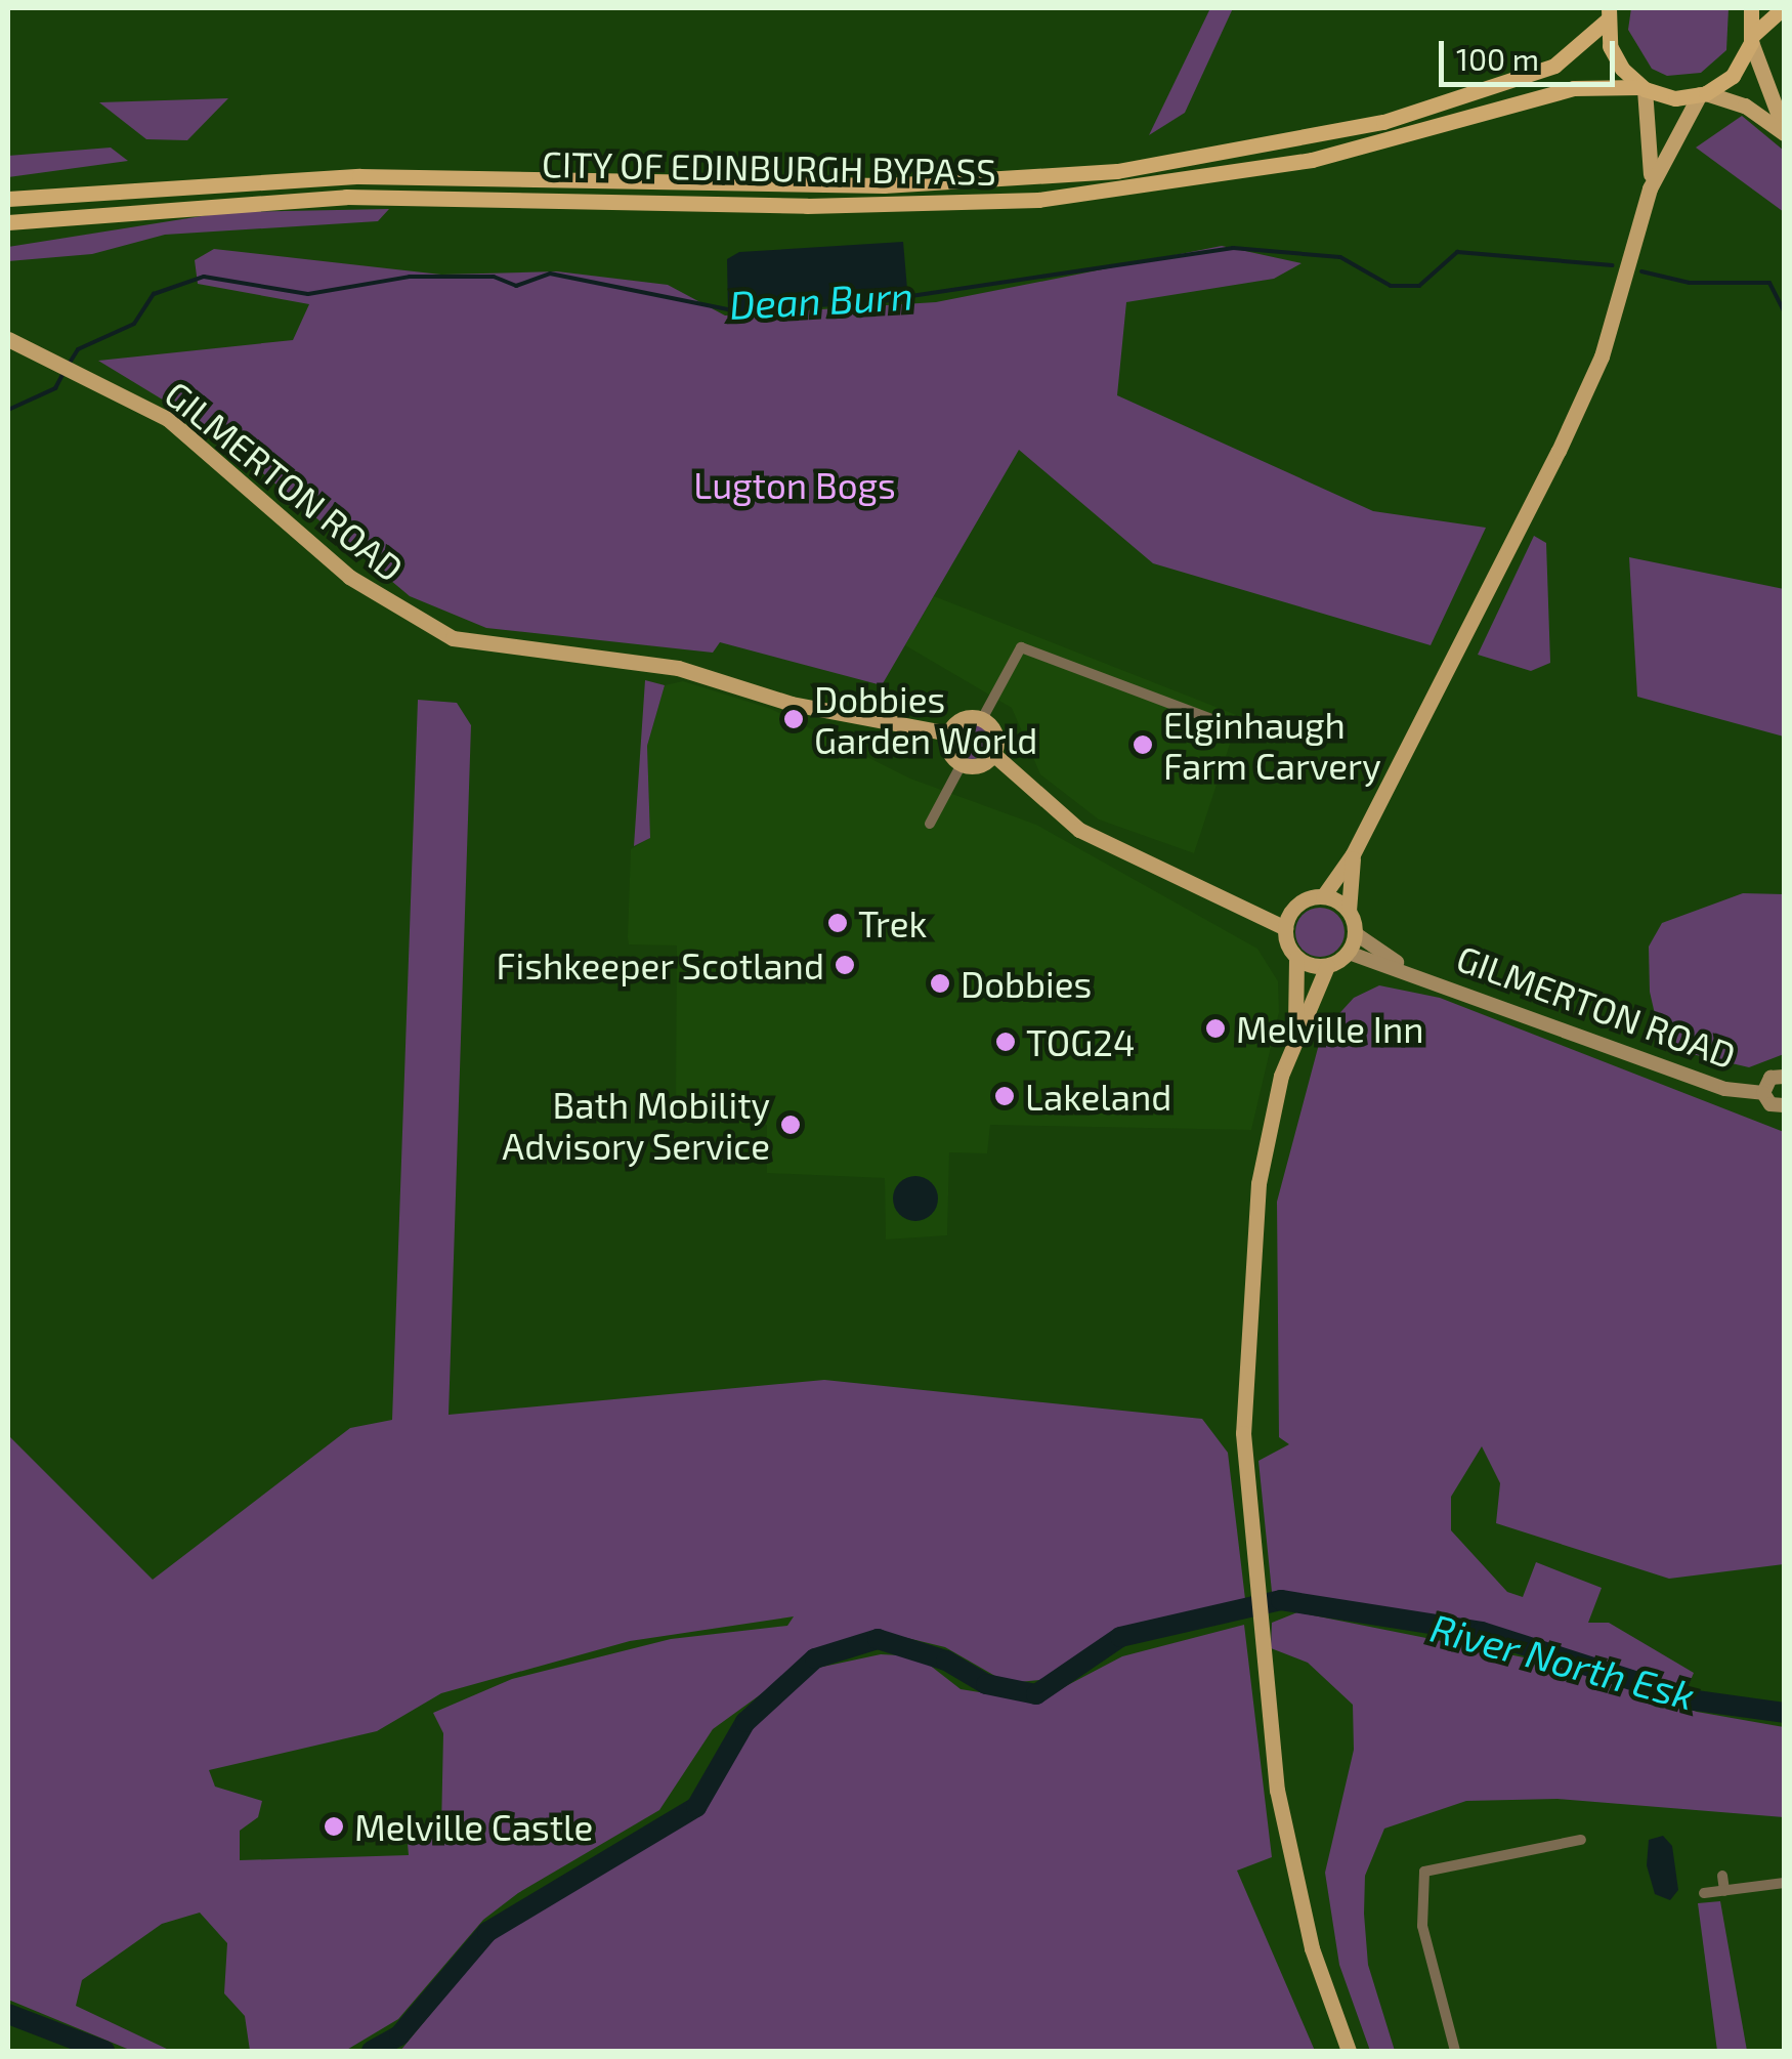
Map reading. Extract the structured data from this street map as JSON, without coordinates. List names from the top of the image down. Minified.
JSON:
{"streets":{"highway":["CITY OF EDINBURGH BYPASS"],"main road":["GILMERTON ROAD"]},"water":["Dean Burn","River North Esk"],"parks":["Lugton Bogs"],"places":["Dobbies Garden World","Elginhaugh Farm Carvery","Trek","Fishkeeper Scotland","Dobbies","Melville Inn","TOG24","Lakeland","Bath Mobility Advisory Service","Melville Castle"],"scale_bar":"100 m"}
